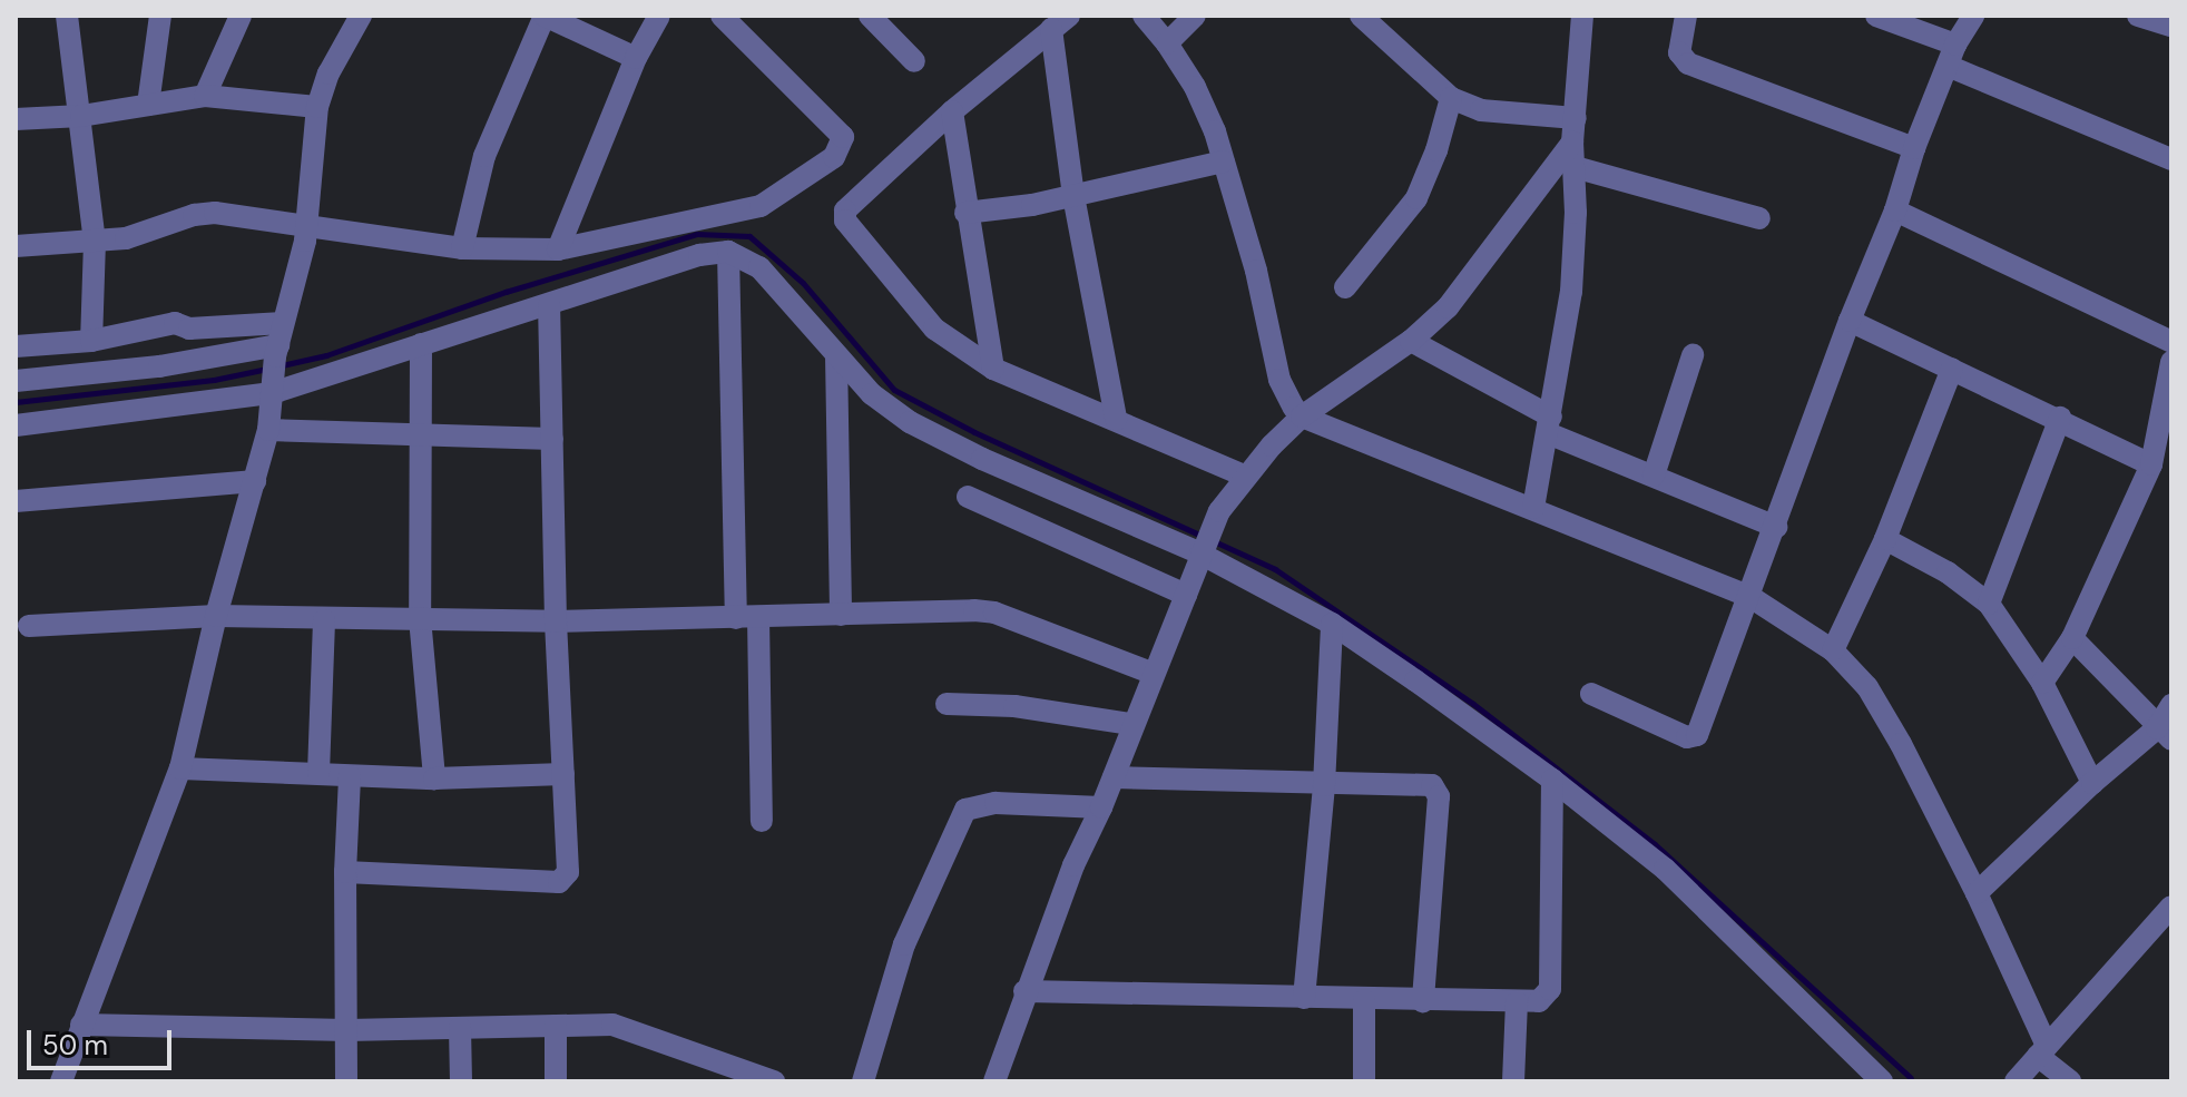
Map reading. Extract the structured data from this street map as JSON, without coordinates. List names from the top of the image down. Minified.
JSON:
{"scale_bar":"50 m"}
